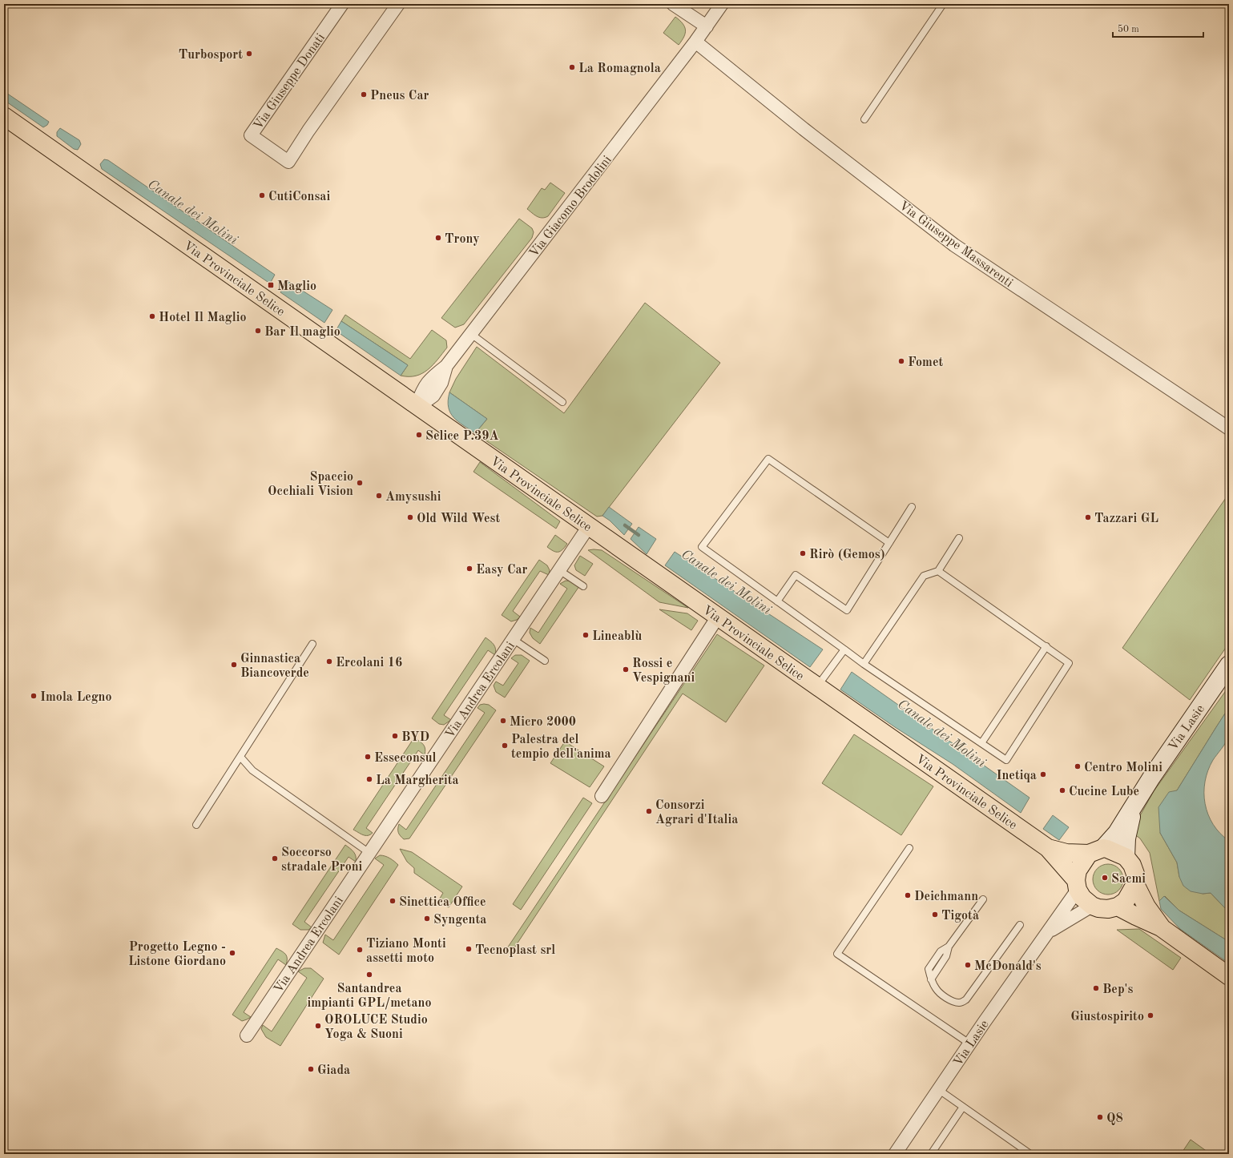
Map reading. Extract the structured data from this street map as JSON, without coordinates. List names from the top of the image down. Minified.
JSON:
{"streets":{"main road":["Via Provinciale Selice"],"street":["Via Giuseppe Donati","Via Giacomo Brodolini","Via Giuseppe Massarenti","Via Andrea Ercolani","Via Lasie"]},"crossings":[["Via Giacomo Brodolini","Via Giuseppe Massarenti"],["Via Giacomo Brodolini","Via Provinciale Selice"],["Via Provinciale Selice","Via Andrea Ercolani"],["Via Provinciale Selice","Via Lasie"]],"water":["Canale dei Molini"],"places":{"other":["Turbosport","La Romagnola","Pneus Car","CutiConsai","Trony","Hotel Il Maglio","Bar Il maglio","Fomet","Selice P.39A","Spaccio Occhiali Vision","Amysushi","Old Wild West","Tazzari GL","Rirò (Gemos)","Easy Car","Lineablù","Ercolani 16","Ginnastica Biancoverde","Rossi e Vespignani","Imola Legno","Micro 2000","BYD","Palestra del tempio dell'anima","Esseconsul","Centro Molini","Inetiqa","La Margherita","Cucine Lube","Consorzi Agrari d'Italia","Soccorso stradale Proni","Sacmi","Deichmann","Sinettica Office","Tigotà","Syngenta","Tecnoplast srl","Tiziano Monti assetti moto","Progetto Legno - Listone Giordano","McDonald's","Santandrea impianti GPL/metano","Bep's","Giustospirito","OROLUCE Studio Yoga & Suoni","Giada","Q8"],"transit":["Maglio"]},"scale_bar":"50 m"}
